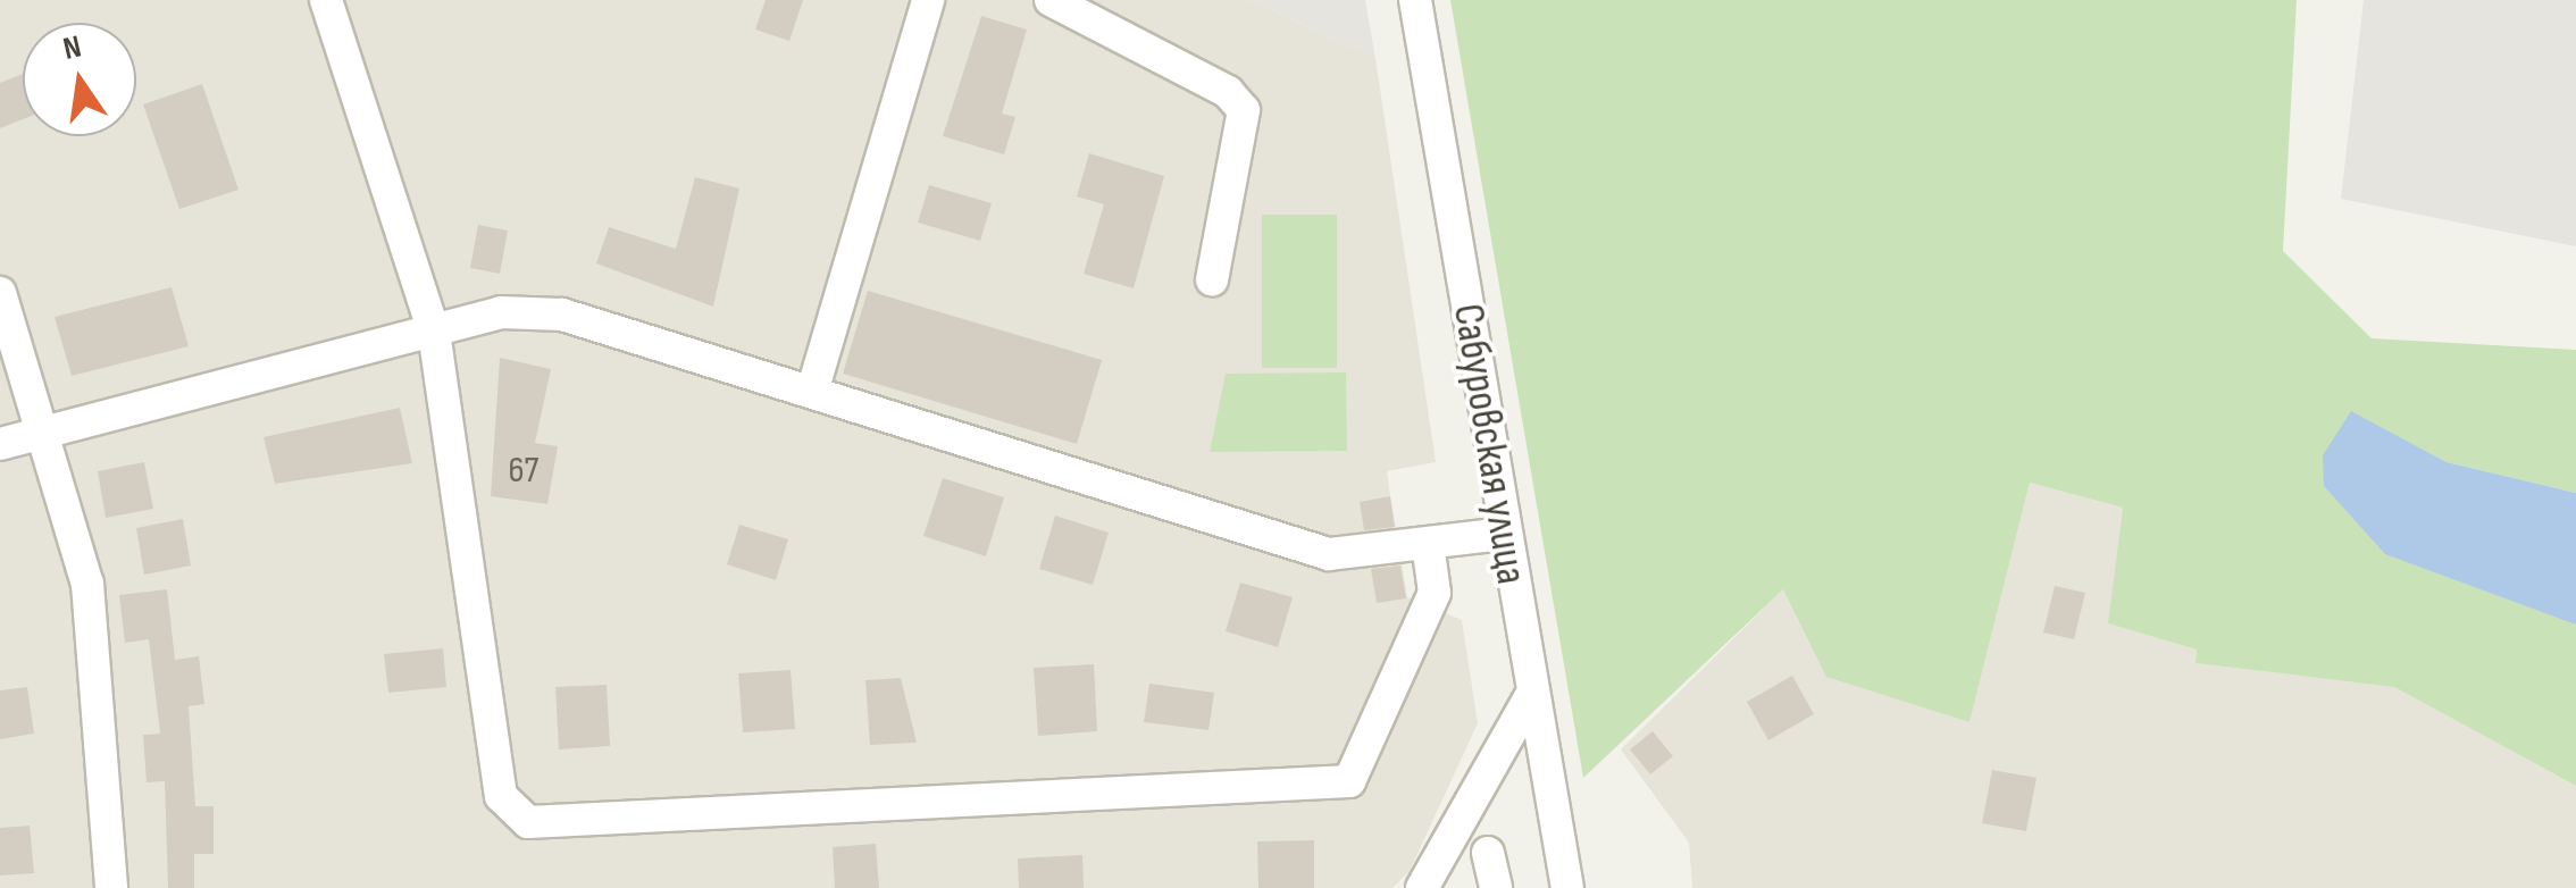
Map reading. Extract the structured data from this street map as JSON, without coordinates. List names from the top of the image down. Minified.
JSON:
{"streets":{"street":["Сабуровская улица"]},"house_numbers":["67"],"north":"top"}
